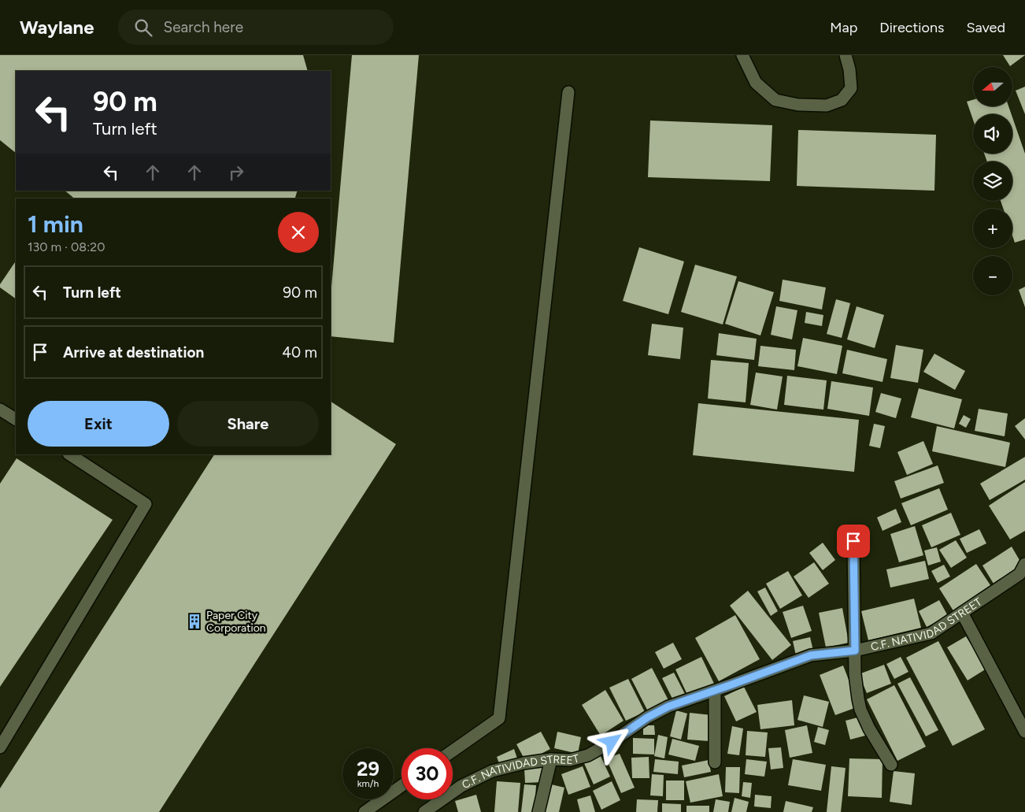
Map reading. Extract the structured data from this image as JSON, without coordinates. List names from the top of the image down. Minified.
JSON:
{"streets":{"street":["C.F. NATIVIDAD STREET"]},"places":{"building":["Paper City Corporation"]},"north":"left","page":{"header":"Waylane","search":"Search here","nav":["Map","Directions","Saved"],"map_buttons":["+","−"],"turn":["90 m","Turn left"],"heading":["1 min","130 m · 08:20"],"list":[{"name":"Turn left","value":"90 m"},{"name":"Arrive at destination","value":"40 m"}],"buttons":["Exit","Share"],"speed":"29 km/h","limit":"30"}}
